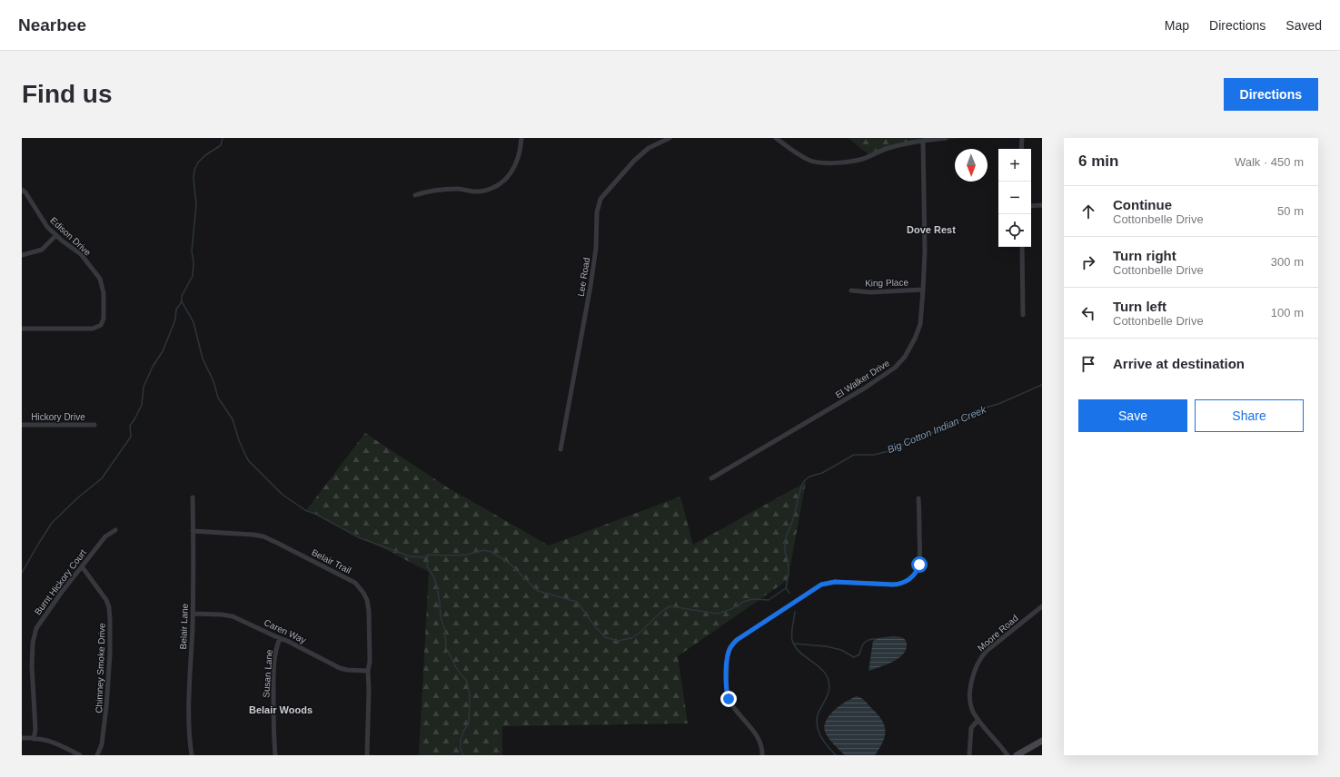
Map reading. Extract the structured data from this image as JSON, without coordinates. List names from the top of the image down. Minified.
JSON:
{"streets":{"street":["Edison Drive","Lee Road","King Place","El Walker Drive","Hickory Drive","Belair Trail","Burnt Hickory Court","Belair Lane","Caren Way","Moore Road","Chimney Smoke Drive","Susan Lane"]},"crossings":[["King Place","El Walker Drive"],["Belair Trail","Belair Lane"],["Belair Trail","Caren Way"],["Burnt Hickory Court","Chimney Smoke Drive"],["Belair Lane","Caren Way"],["Caren Way","Susan Lane"]],"districts":["Dove Rest","Belair Woods"],"water":["Big Cotton Indian Creek"],"north":"bottom","page":{"header":"Nearbee","nav":["Map","Directions","Saved"],"buttons":["Directions",["Save","Share"]],"title":"Find us","heading":["6 min","Walk · 450 m"],"map_buttons":["+","−"],"list":[["Continue","Cottonbelle Drive","50 m"],["Turn right","Cottonbelle Drive","300 m"],["Turn left","Cottonbelle Drive","100 m"],"Arrive at destination"]}}
